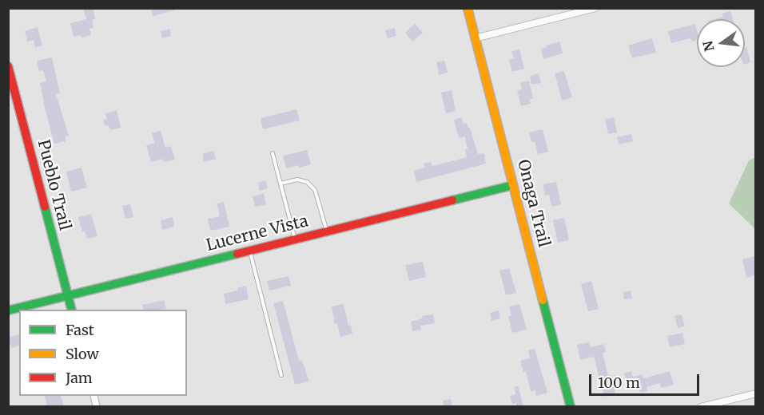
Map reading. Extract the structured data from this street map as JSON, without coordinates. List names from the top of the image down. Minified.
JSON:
{"streets":{"street":["Pueblo Trail","Onaga Trail","Lucerne Vista"]},"crossings":[["Pueblo Trail","Lucerne Vista"],["Onaga Trail","Lucerne Vista"]],"legend":["Fast","Slow","Jam"],"scale_bar":"100 m","north":"left"}
